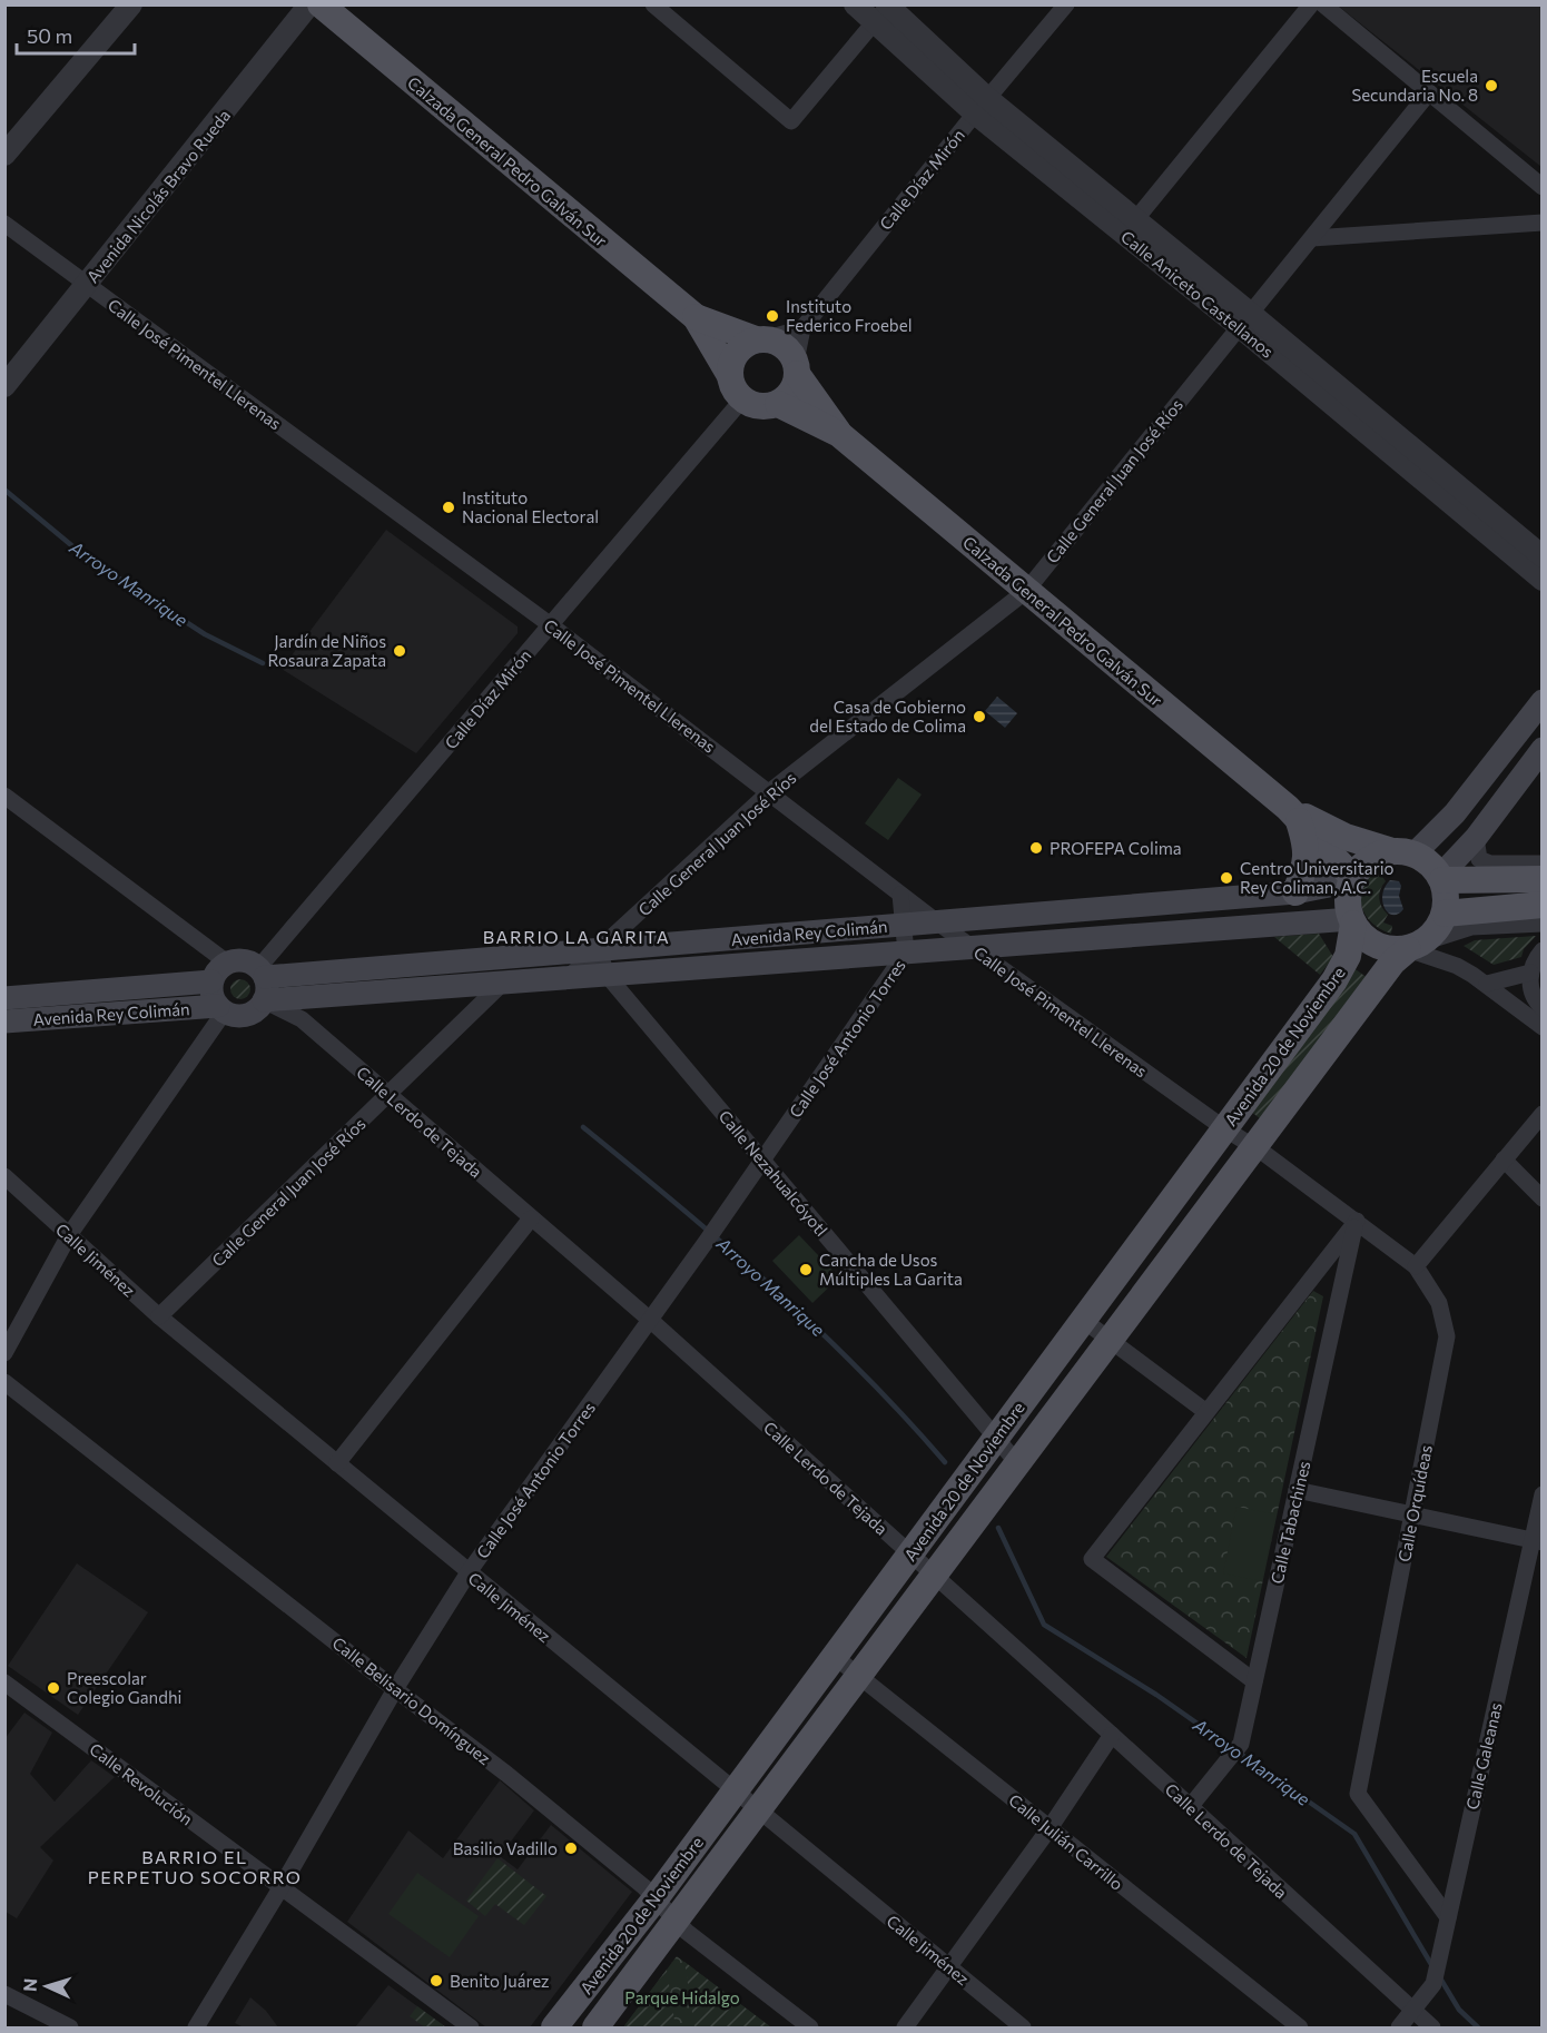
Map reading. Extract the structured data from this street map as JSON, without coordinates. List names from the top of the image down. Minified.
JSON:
{"streets":{"main road":["Calzada General Pedro Galván Sur","Avenida Rey Colimán","Avenida 20 de Noviembre"],"street":["Calle Díaz Mirón","Avenida Nicolás Bravo Rueda","Calle Aniceto Castellanos","Calle José Pimentel Llerenas","Calle General Juan José Ríos","Calle José Antonio Torres","Calle Lerdo de Tejada","Calle Nezahualcóyotl","Calle Jiménez","Calle Orquídeas","Calle Tabachines","Calle Belisario Domínguez","Calle Galeanas","Calle Revolución","Calle Julián Carrillo"]},"crossings":[["Calzada General Pedro Galván Sur","Calle Díaz Mirón"],["Calzada General Pedro Galván Sur","Calle General Juan José Ríos"],["Calzada General Pedro Galván Sur","Avenida Rey Colimán"],["Calzada General Pedro Galván Sur","Avenida 20 de Noviembre"],["Calle Díaz Mirón","Calle Aniceto Castellanos"],["Calle Díaz Mirón","Calle José Pimentel Llerenas"],["Calle Díaz Mirón","Avenida Rey Colimán"],["Calle Díaz Mirón","Calle Lerdo de Tejada"],["Avenida Nicolás Bravo Rueda","Calle José Pimentel Llerenas"],["Calle Aniceto Castellanos","Calle General Juan José Ríos"],["Calle José Pimentel Llerenas","Calle General Juan José Ríos"],["Calle José Pimentel Llerenas","Avenida Rey Colimán"],["Calle José Pimentel Llerenas","Avenida 20 de Noviembre"],["Calle José Pimentel Llerenas","Calle Orquídeas"],["Calle General Juan José Ríos","Avenida Rey Colimán"],["Calle General Juan José Ríos","Calle Lerdo de Tejada"],["Calle General Juan José Ríos","Calle Jiménez"],["Avenida Rey Colimán","Calle José Antonio Torres"],["Avenida Rey Colimán","Avenida 20 de Noviembre"],["Avenida Rey Colimán","Calle Lerdo de Tejada"],["Avenida Rey Colimán","Calle Nezahualcóyotl"],["Calle José Antonio Torres","Calle Lerdo de Tejada"],["Calle José Antonio Torres","Calle Nezahualcóyotl"],["Calle José Antonio Torres","Calle Jiménez"],["Calle José Antonio Torres","Calle Belisario Domínguez"],["Calle José Antonio Torres","Calle Revolución"],["Avenida 20 de Noviembre","Calle Lerdo de Tejada"],["Avenida 20 de Noviembre","Calle Nezahualcóyotl"],["Avenida 20 de Noviembre","Calle Jiménez"],["Avenida 20 de Noviembre","Calle Orquídeas"],["Avenida 20 de Noviembre","Calle Belisario Domínguez"],["Avenida 20 de Noviembre","Calle Julián Carrillo"],["Calle Lerdo de Tejada","Calle Tabachines"],["Calle Lerdo de Tejada","Calle Galeanas"],["Calle Orquídeas","Calle Tabachines"],["Calle Orquídeas","Calle Galeanas"]],"districts":["BARRIO LA GARITA","BARRIO EL PERPETUO SOCORRO"],"water":["Arroyo Manrique"],"parks":["Parque Hidalgo"],"places":["Escuela Secundaria No. 8","Instituto Federico Froebel","Instituto Nacional Electoral","Jardín de Niños Rosaura Zapata","Casa de Gobierno del Estado de Colima","PROFEPA Colima","Centro Universitario Rey Coliman, A.C.","Cancha de Usos Múltiples La Garita","Preescolar Colegio Gandhi","Basilio Vadillo","Benito Juárez"],"scale_bar":"50 m","north":"left"}
